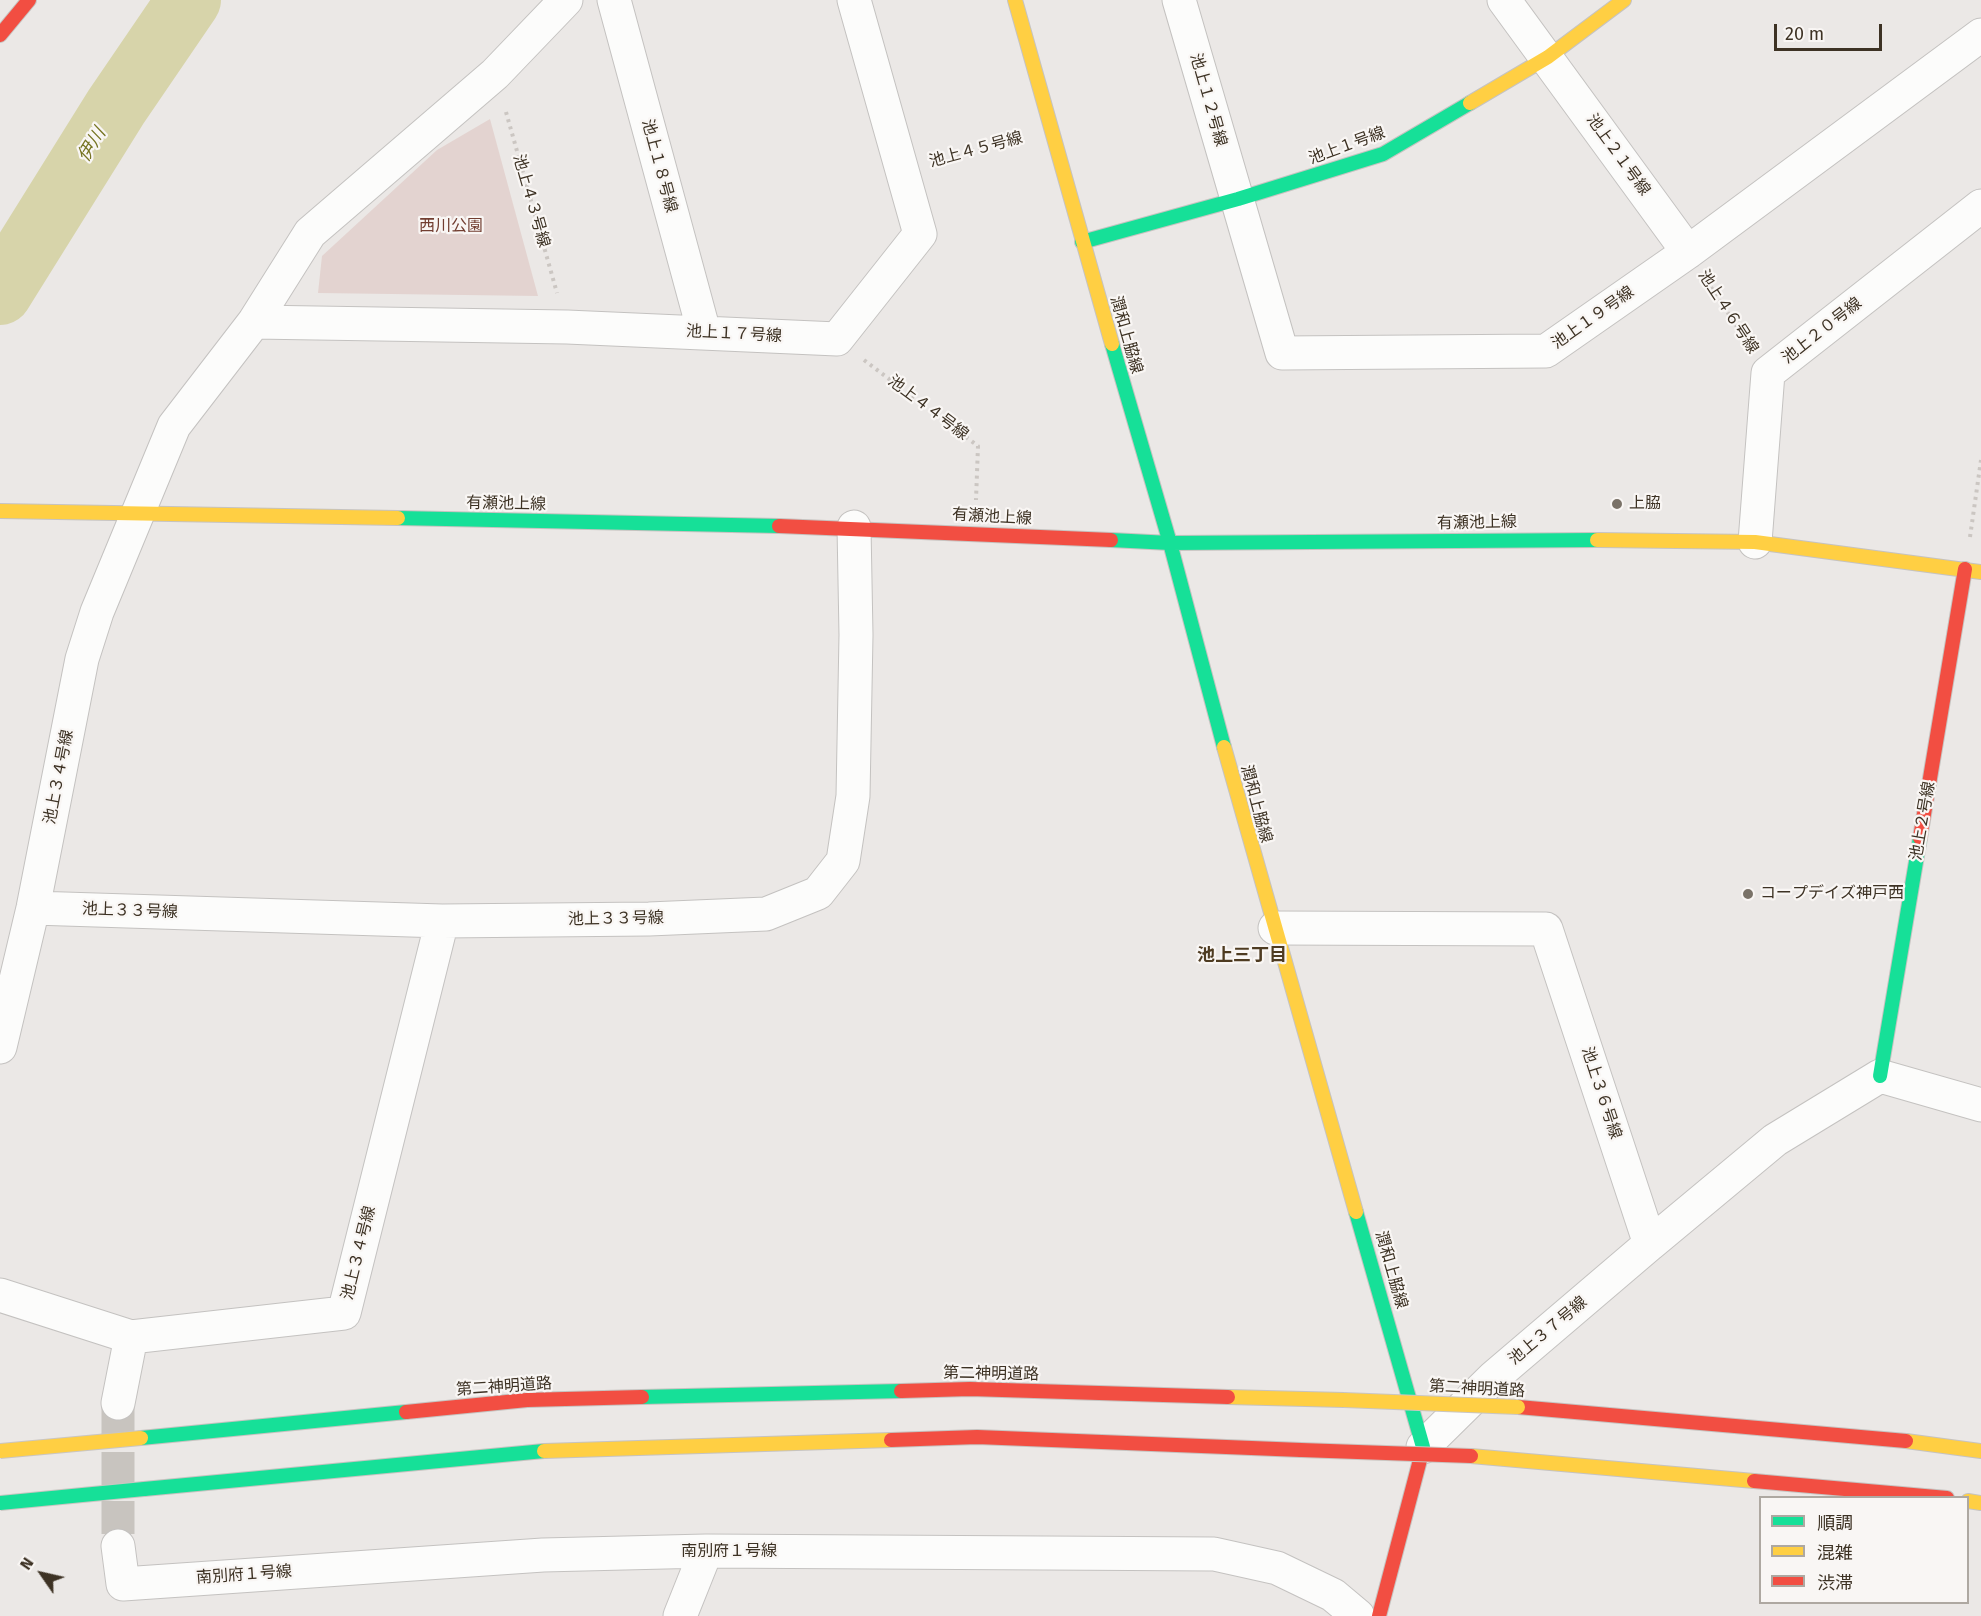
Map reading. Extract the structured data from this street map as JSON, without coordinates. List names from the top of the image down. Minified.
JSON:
{"streets":{"main road":["池上１号線","潤和上脇線","有瀬池上線","池上２号線","第二神明道路"],"street":["池上１２号線","池上２１号線","池上１８号線","池上１９号線","池上２０号線","池上１７号線","池上３４号線","池上３３号線","池上３６号線","池上３７号線","南別府１号線"],"path":["池上４５号線","池上４３号線","池上４６号線","池上４４号線"]},"crossings":[["池上１２号線","池上１号線"],["池上１２号線","池上１９号線"],["池上１号線","池上２１号線"],["池上１号線","池上１９号線"],["池上１号線","潤和上脇線"],["池上４５号線","潤和上脇線"],["池上２１号線","池上４６号線"],["池上２１号線","池上１９号線"],["池上１８号線","池上１７号線"],["池上４３号線","池上１７号線"],["池上４３号線","池上３４号線"],["池上４６号線","池上１９号線"],["池上４６号線","池上２０号線"],["池上２０号線","有瀬池上線"],["池上１７号線","池上４４号線"],["池上１７号線","池上３４号線"],["潤和上脇線","有瀬池上線"],["潤和上脇線","池上３６号線"],["潤和上脇線","池上３７号線"],["池上４４号線","有瀬池上線"],["有瀬池上線","池上３４号線"],["有瀬池上線","池上２号線"],["有瀬池上線","池上３３号線"],["池上３４号線","池上３３号線"],["池上３６号線","池上３７号線"]],"districts":["池上三丁目"],"water":["伊川"],"parks":["西川公園"],"places":["上脇","コープデイズ神戸西"],"legend":["順調","混雑","渋滞"],"scale_bar":"20 m","north":"top left"}
